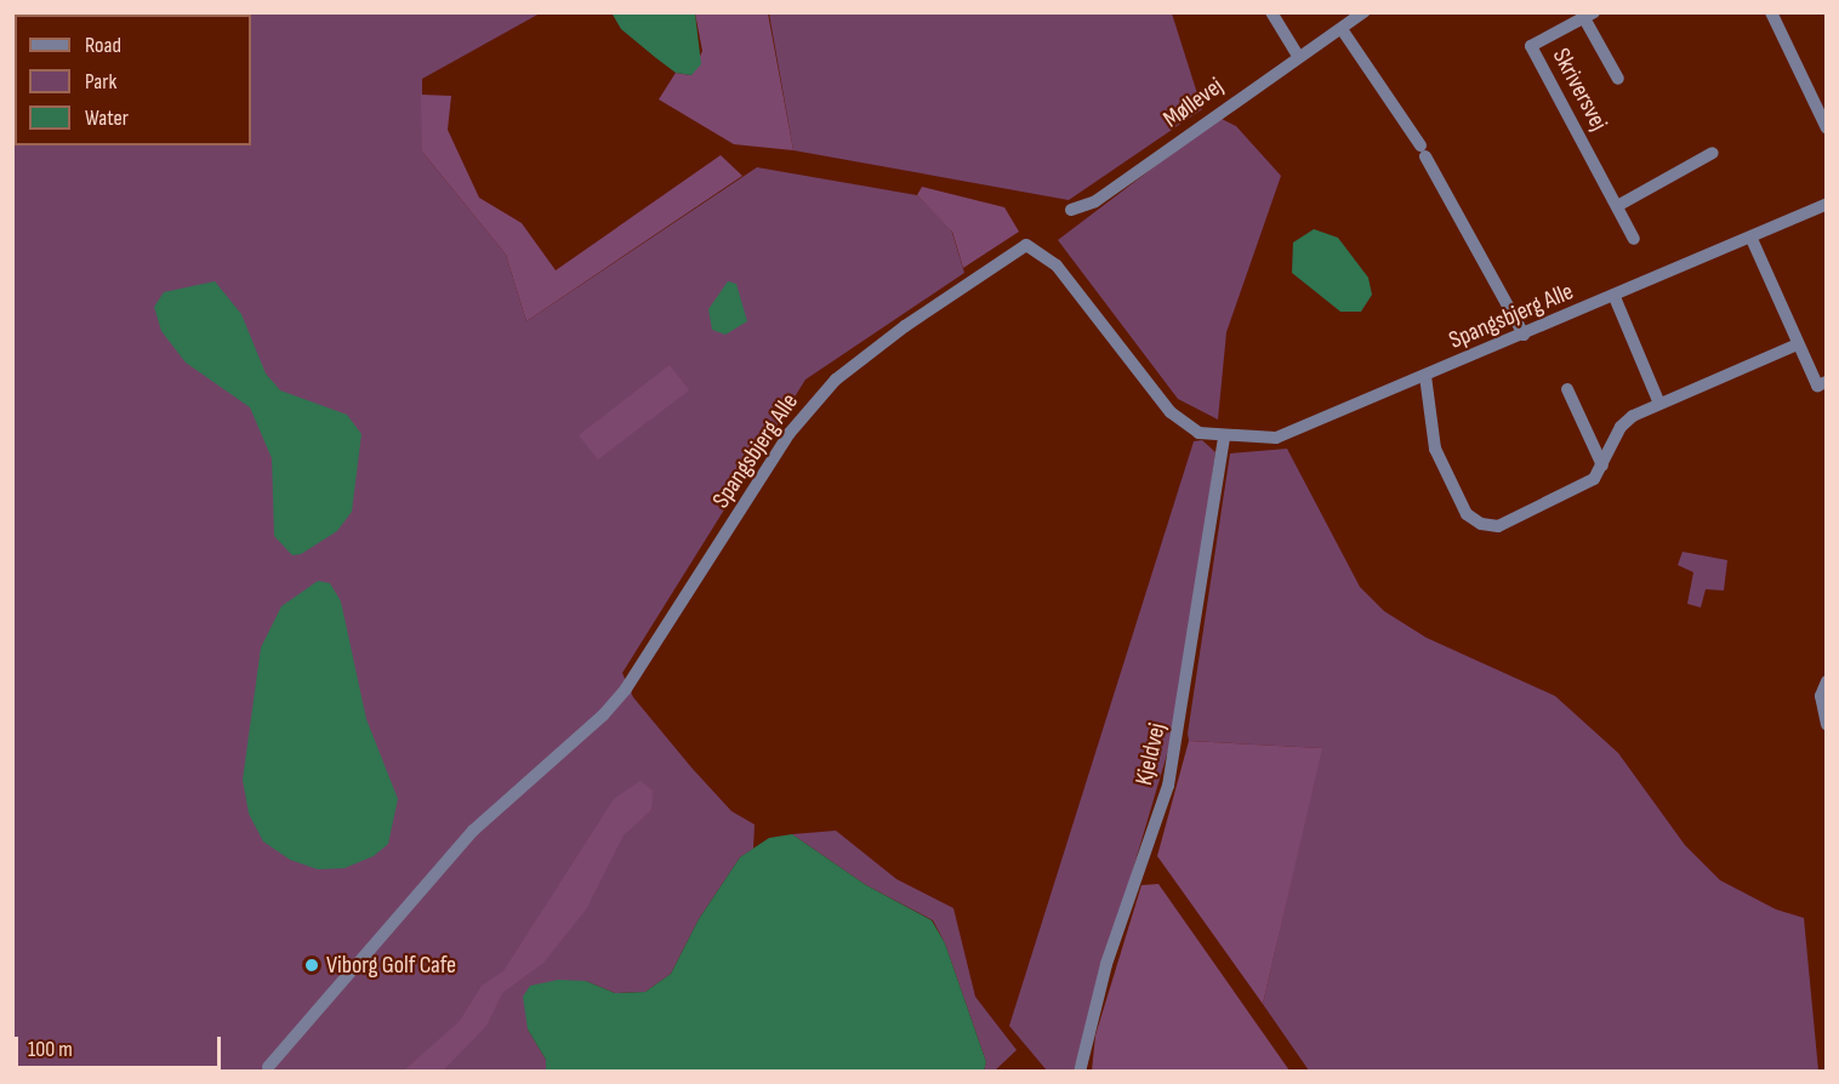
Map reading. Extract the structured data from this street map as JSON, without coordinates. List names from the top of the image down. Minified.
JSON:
{"streets":{"street":["Skriversvej","Møllevej","Spangsbjerg Alle","Kjeldvej"]},"crossings":[["Spangsbjerg Alle","Kjeldvej"]],"places":["Viborg Golf Cafe"],"legend":["Road","Park","Water"],"scale_bar":"100 m"}
